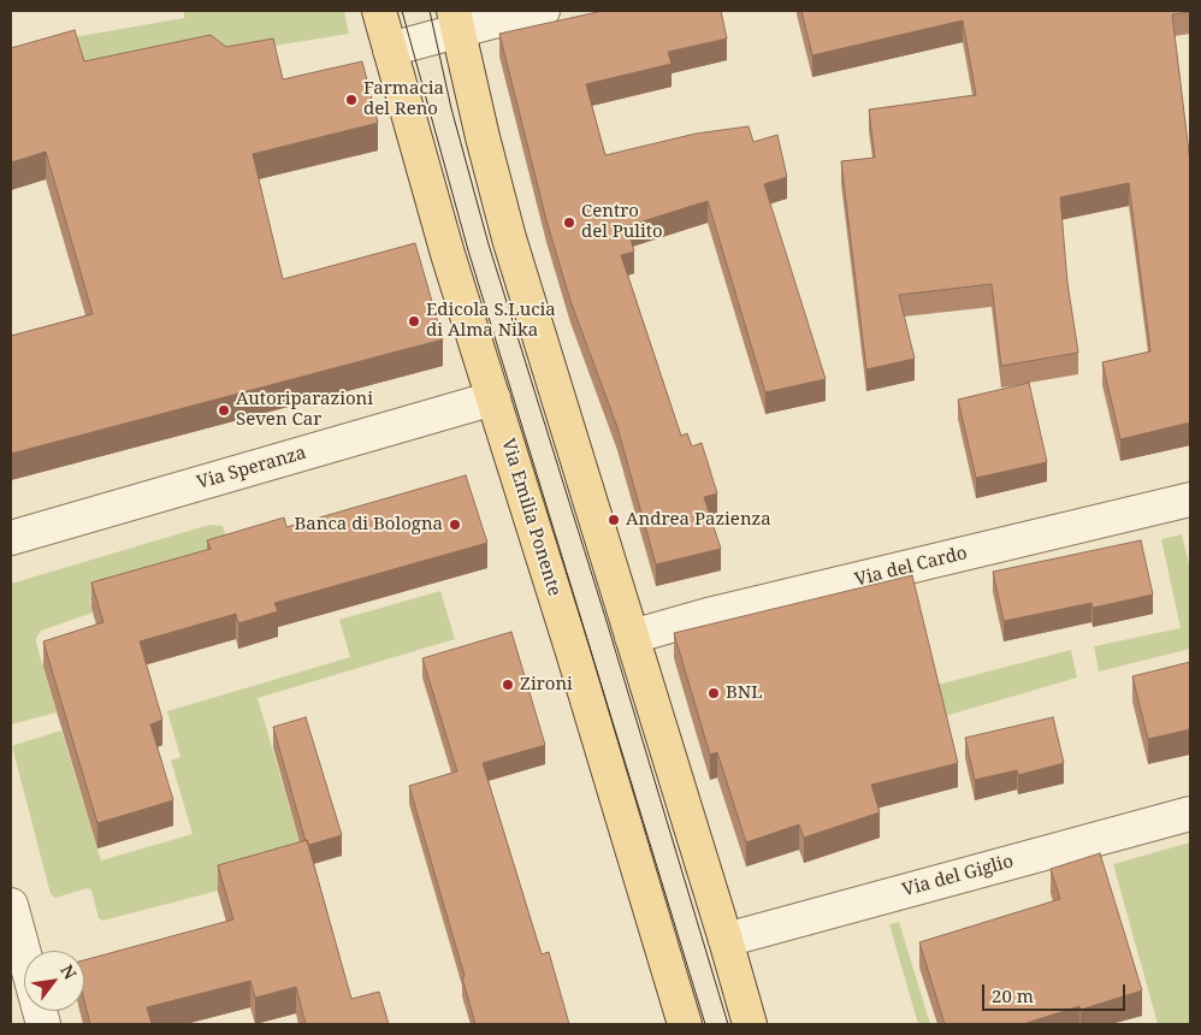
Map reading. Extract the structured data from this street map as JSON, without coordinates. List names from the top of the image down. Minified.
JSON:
{"streets":{"main road":["Via Emilia Ponente"],"street":["Via Speranza","Via del Cardo","Via del Giglio"]},"crossings":[["Via Speranza","Via Emilia Ponente"]],"places":["Farmacia del Reno","Centro del Pulito","Edicola S.Lucia di Alma Nika","Autoriparazioni Seven Car","Andrea Pazienza","Banca di Bologna","Zironi","BNL"],"scale_bar":"20 m","north":"top right"}
